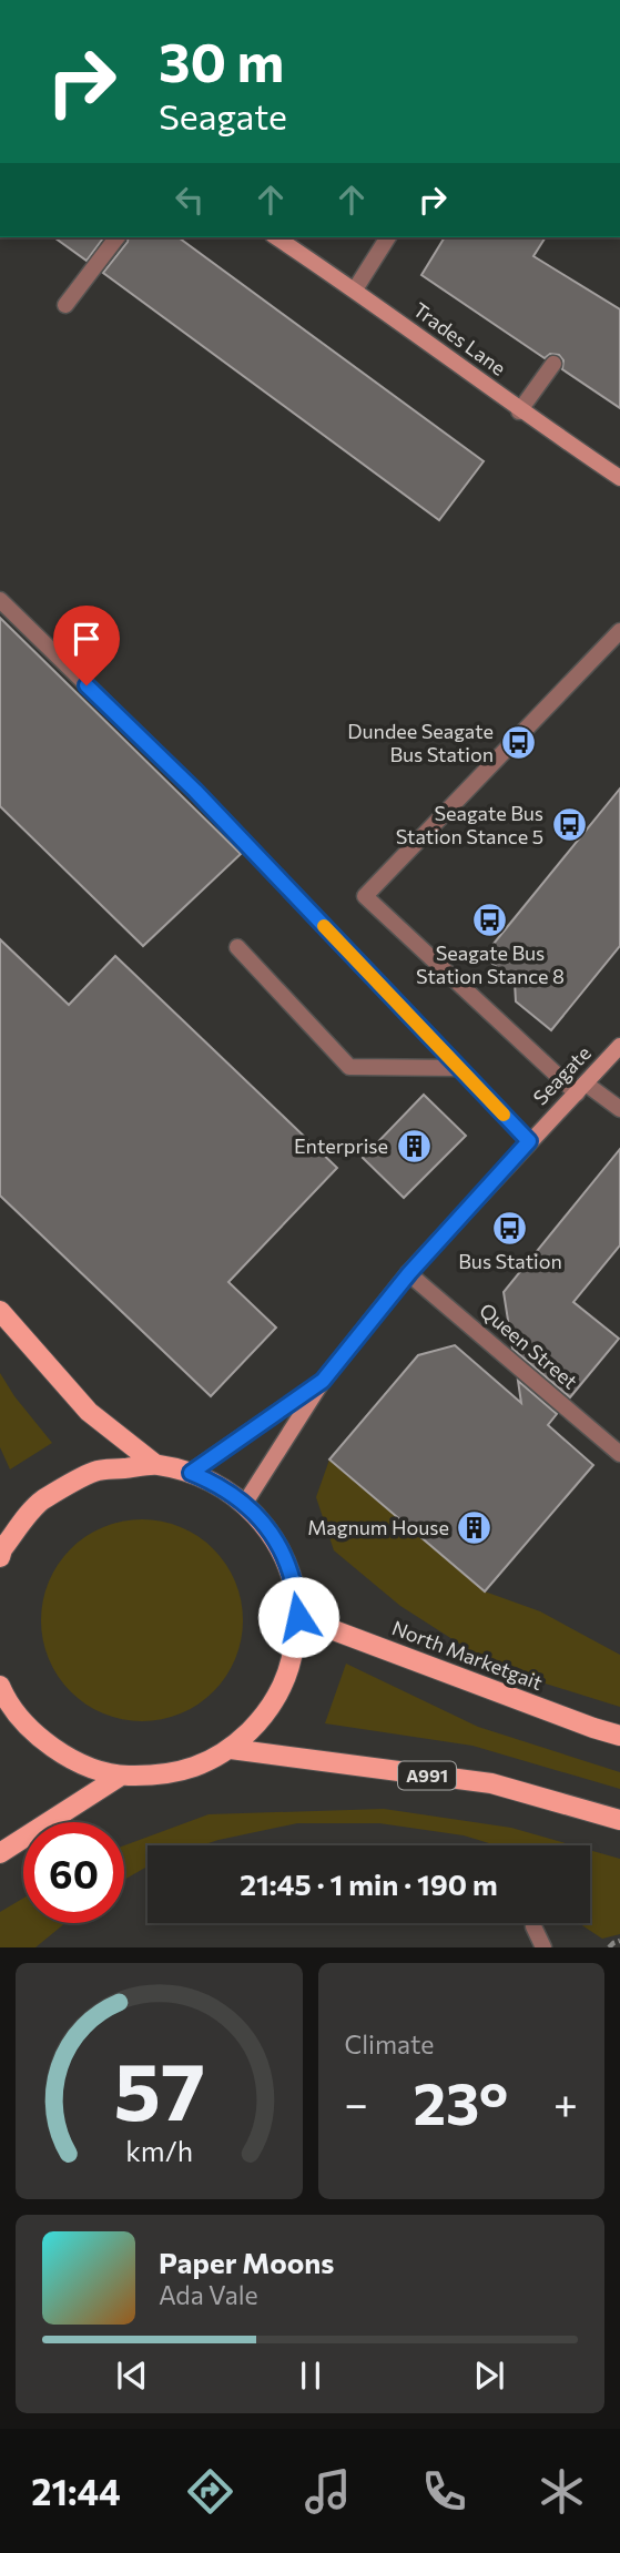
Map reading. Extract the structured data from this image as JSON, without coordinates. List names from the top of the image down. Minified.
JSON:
{"streets":{"main road":["North Marketgait","A991"],"street":["Trades Lane","Seagate","Queen Street"]},"crossings":[["Seagate","Queen Street"]],"places":{"bus stop":["Dundee Seagate Bus Station","Seagate Bus Station Stance 5","Seagate Bus Station Stance 8","Bus Station"],"building":["Enterprise","Magnum House"]},"page":{"turn":["30 m","Seagate"],"limit":"60","trip":"21:45 · 1 min · 190 m","tile":"Climate","heat":["−","23°","+"],"song":["Paper Moons","Ada Vale"],"tabs":"21:44","gauge":["57","km/h"]}}
